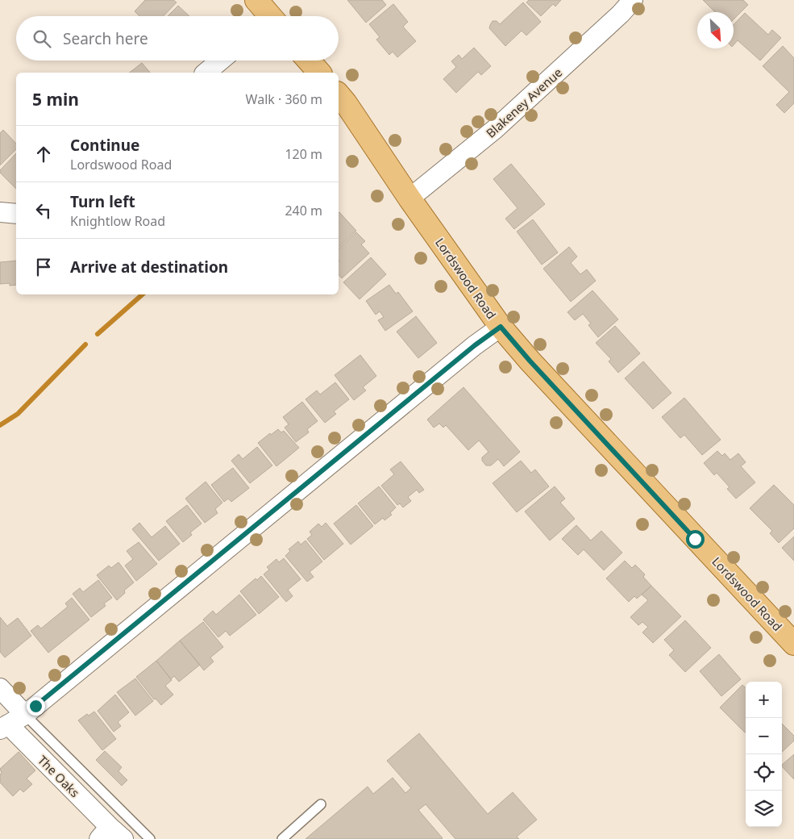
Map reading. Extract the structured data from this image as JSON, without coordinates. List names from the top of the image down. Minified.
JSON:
{"streets":{"main road":["Lordswood Road"],"street":["Blakeney Avenue","The Oaks"]},"crossings":[["Blakeney Avenue","Lordswood Road"]],"north":"bottom right","page":{"search":"Search here","heading":["5 min","Walk · 360 m"],"list":[["Continue","Lordswood Road","120 m"],["Turn left","Knightlow Road","240 m"],"Arrive at destination"],"map_buttons":["+","−"]}}
